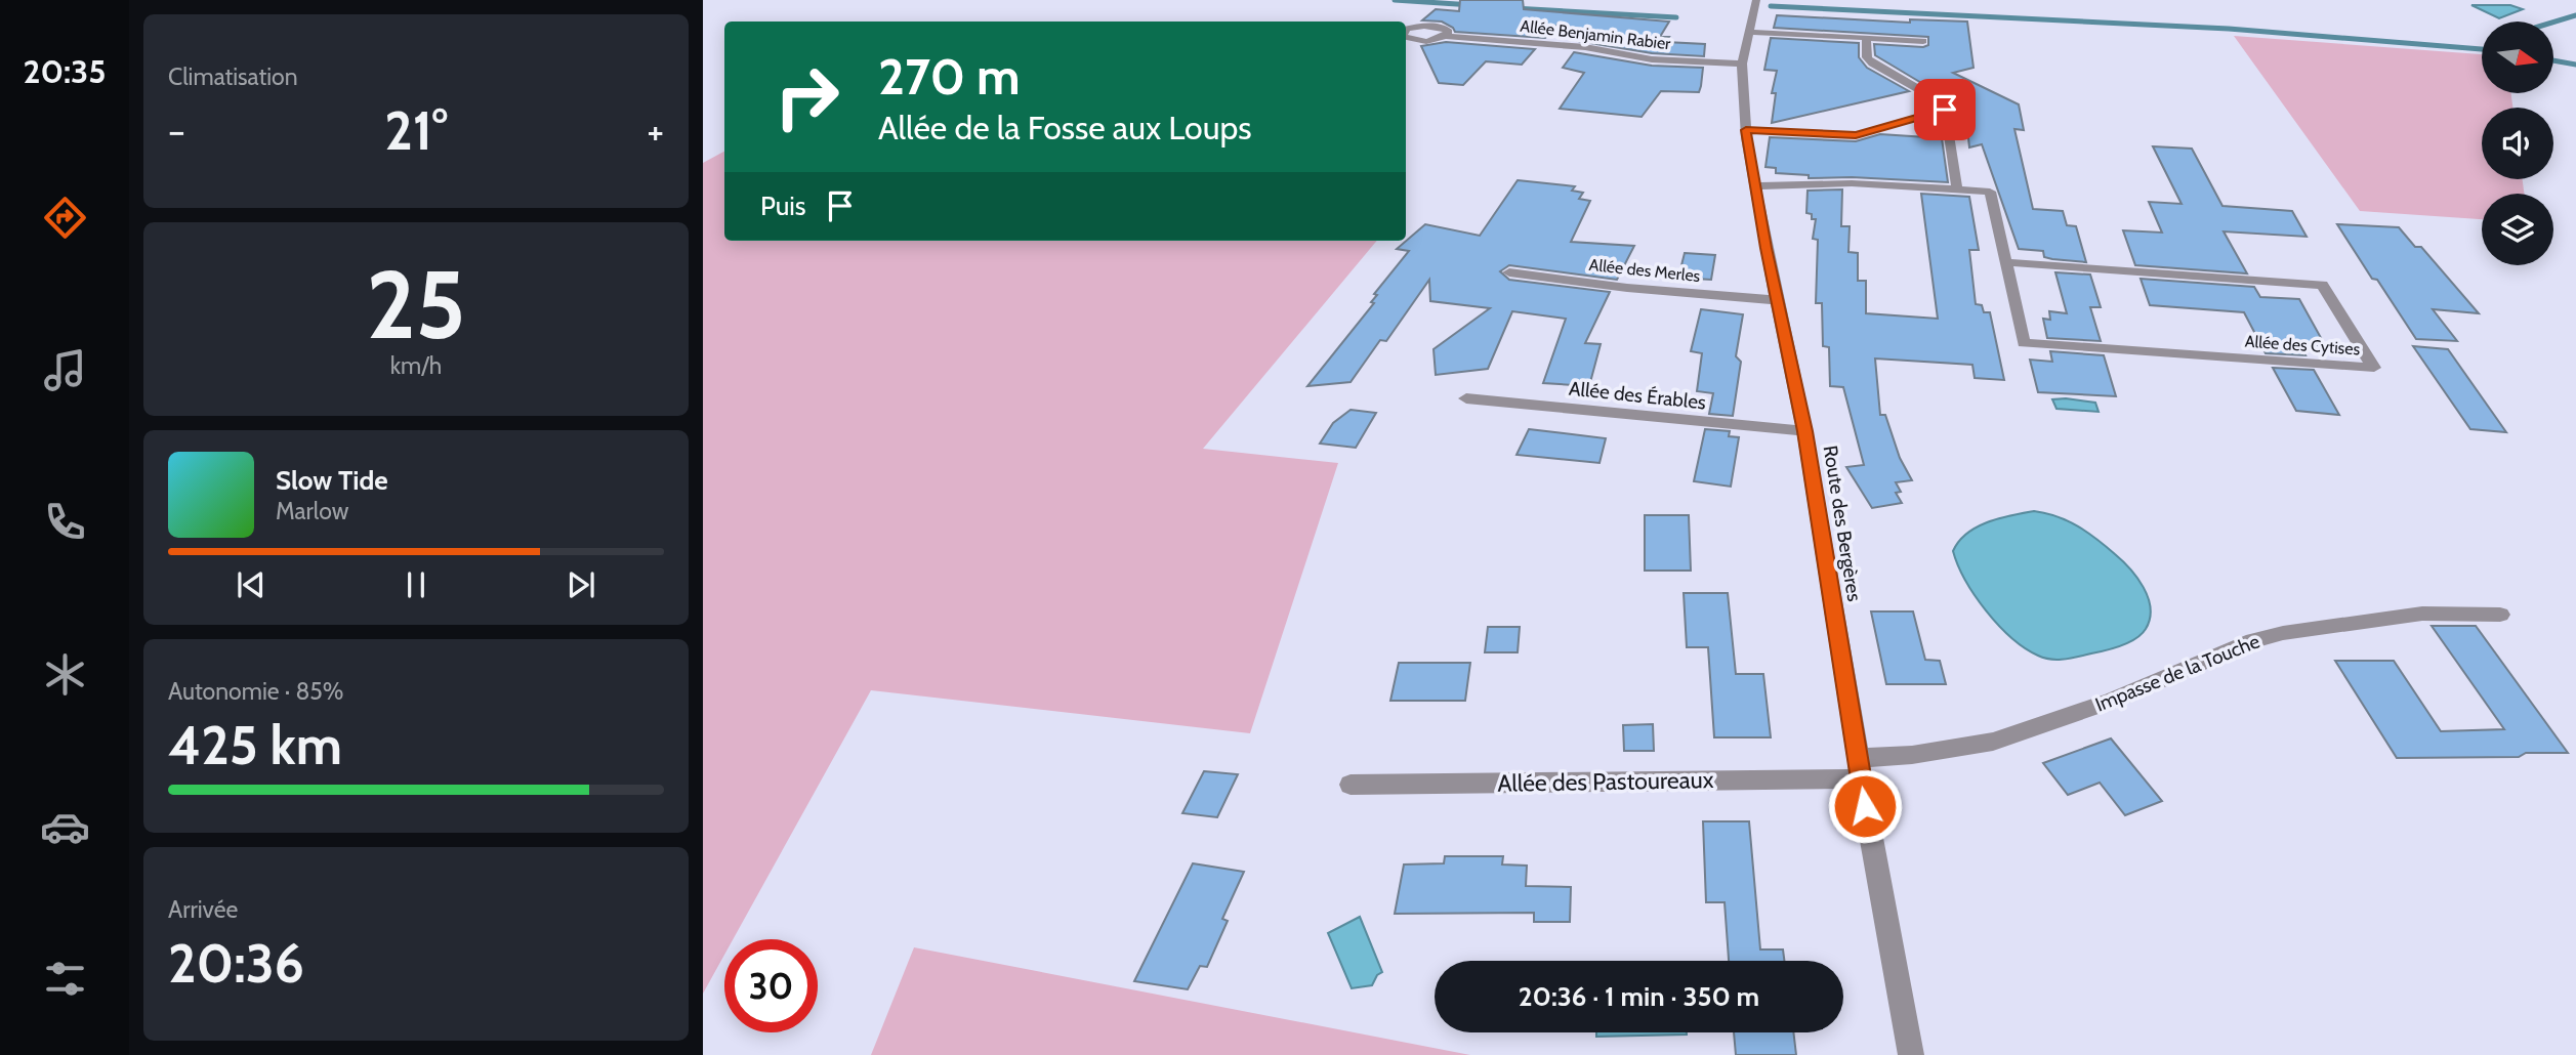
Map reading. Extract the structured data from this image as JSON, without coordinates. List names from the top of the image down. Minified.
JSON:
{"streets":{"street":["Allée Benjamin Rabier","Allée des Merles","Allée des Cytises","Allée des Érables","Route des Bergères","Impasse de la Touche","Allée des Pastoureaux"]},"crossings":[["Allée Benjamin Rabier","Route des Bergères"],["Allée des Merles","Route des Bergères"],["Allée des Cytises","Route des Bergères"],["Allée des Érables","Route des Bergères"],["Route des Bergères","Impasse de la Touche"],["Route des Bergères","Allée des Pastoureaux"],["Impasse de la Touche","Allée des Pastoureaux"]],"north":"right","page":{"tabs":"20:35","tile":["Climatisation",["25","km/h"],["Autonomie · 85%","425 km"],["Arrivée","20:36"]],"turn":["270 m","Allée de la Fosse aux Loups"],"heat":["−","21°","+"],"then":"Puis","song":["Slow Tide","Marlow"],"limit":"30","trip":"20:36 · 1 min · 350 m"}}
